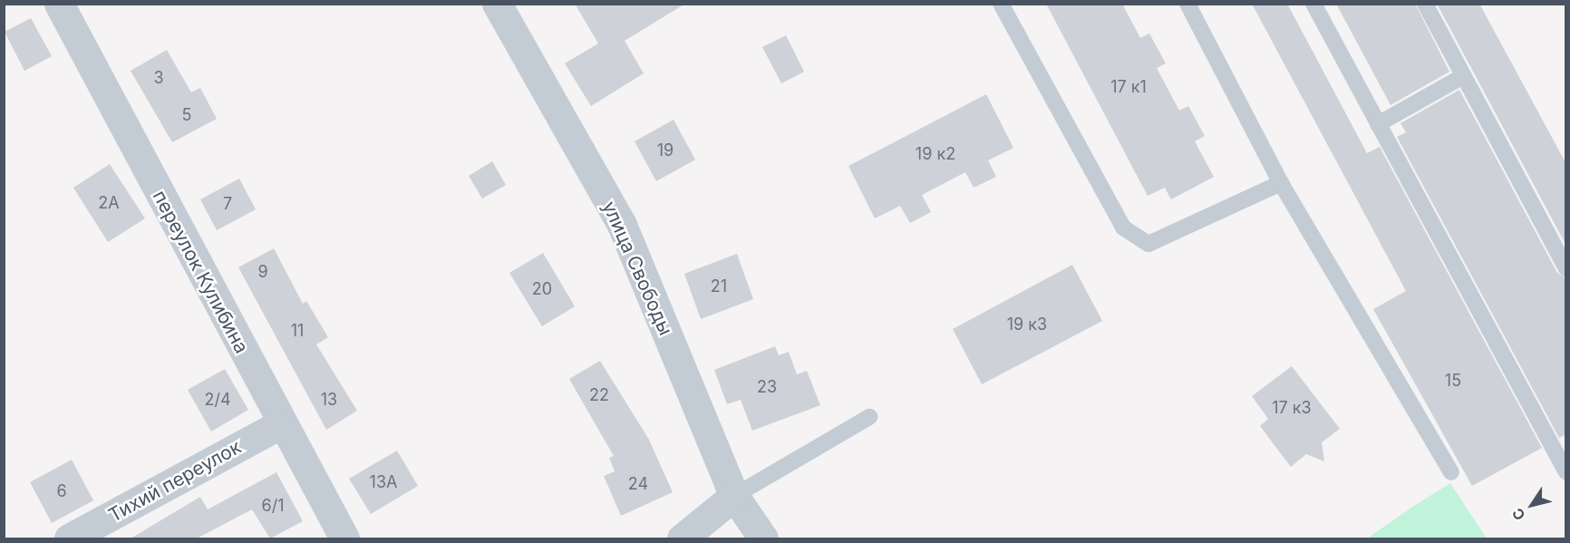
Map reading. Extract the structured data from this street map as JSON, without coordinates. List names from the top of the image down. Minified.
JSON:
{"streets":{"street":["улица Свободы","переулок Кулибина","Тихий переулок"]},"crossings":[["переулок Кулибина","Тихий переулок"]],"house_numbers":["3","17 к1","5","19","19 к2","2А","7","9","21","20","19 к3","11","15","23","22","2/4","13","17 к3","13А","24","6","6/1"],"north":"bottom left"}
